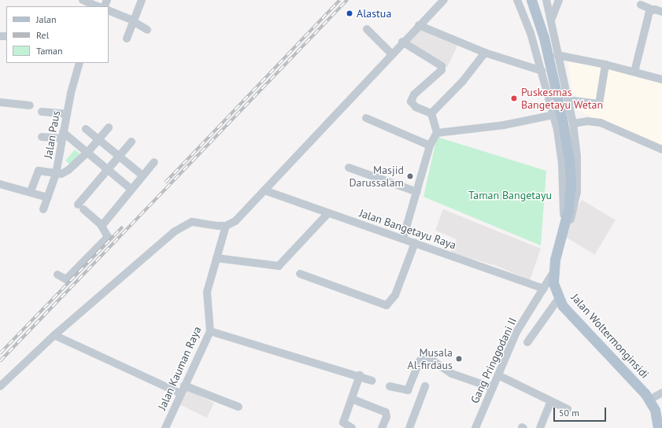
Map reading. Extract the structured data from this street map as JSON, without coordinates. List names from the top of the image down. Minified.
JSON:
{"streets":{"main road":["Jalan Woltermonginsidi"],"street":["Jalan Paus","Jalan Bangetayu Raya","Gang Pringgodani II","Jalan Kauman Raya"]},"crossings":[["Jalan Bangetayu Raya","Gang Pringgodani II"],["Jalan Woltermonginsidi","Gang Pringgodani II"]],"parks":["Taman Bangetayu"],"places":["Alastua","Puskesmas Bangetayu Wetan","Masjid Darussalam","Musala Al-firdaus"],"legend":["Jalan","Rel","Taman"],"scale_bar":"50 m"}
